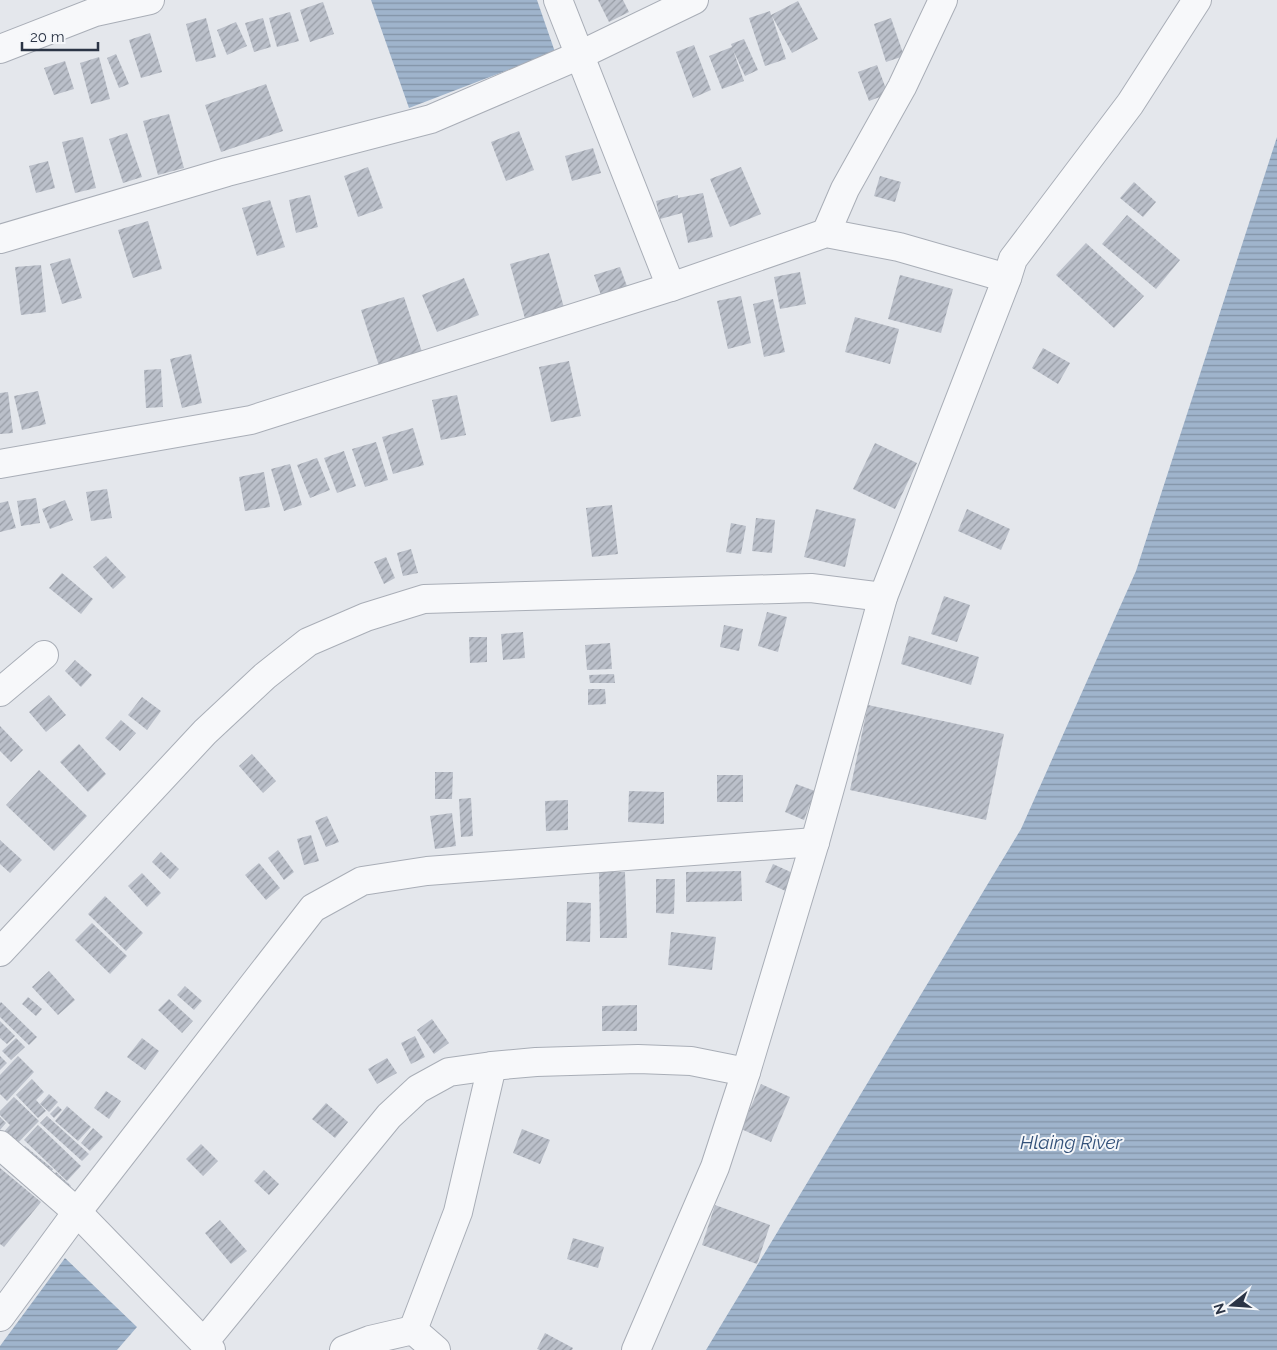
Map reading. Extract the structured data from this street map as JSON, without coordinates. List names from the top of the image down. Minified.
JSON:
{"water":["Hlaing River"],"scale_bar":"20 m","north":"left"}
